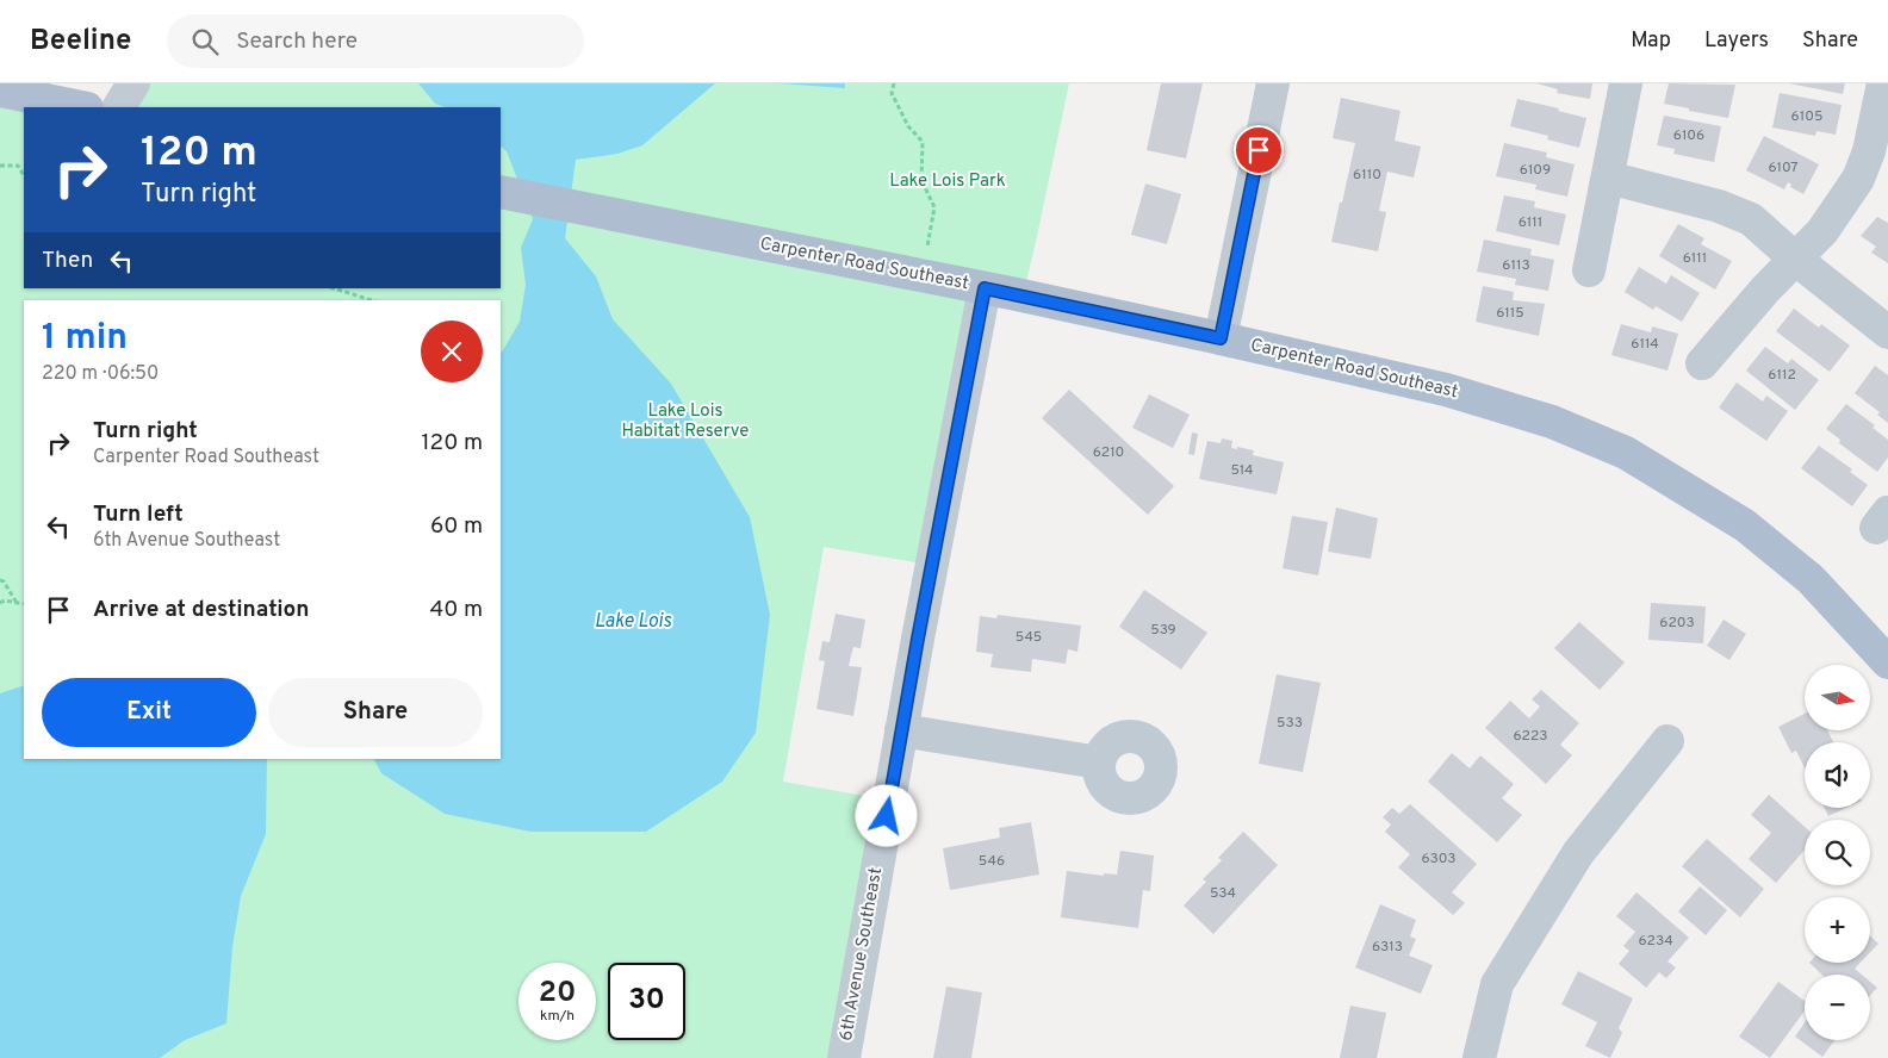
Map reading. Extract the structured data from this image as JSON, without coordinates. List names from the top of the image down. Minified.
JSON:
{"streets":{"main road":["Carpenter Road Southeast"],"street":["6th Avenue Southeast"]},"crossings":[["Carpenter Road Southeast","6th Avenue Southeast"]],"water":["Lake Lois"],"parks":["Lake Lois Park","Lake Lois Habitat Reserve"],"house_numbers":["6105","6106","6107","6109","6110","6111","6111","6113","6115","6114","6112","6210","514","6203","539","545","533","6223","6303","546","534","6234","6313"],"north":"right","page":{"header":"Beeline","search":"Search here","nav":["Map","Layers","Share"],"turn":["120 m","Turn right"],"then":"Then","heading":["1 min","220 m · 06:50"],"list":[{"name":"Turn right","note":"Carpenter Road Southeast","value":"120 m"},{"name":"Turn left","note":"6th Avenue Southeast","value":"60 m"},{"name":"Arrive at destination","value":"40 m"}],"map_buttons":["+","−"],"buttons":["Exit","Share"],"speed":"20 km/h","limit":"30"}}
